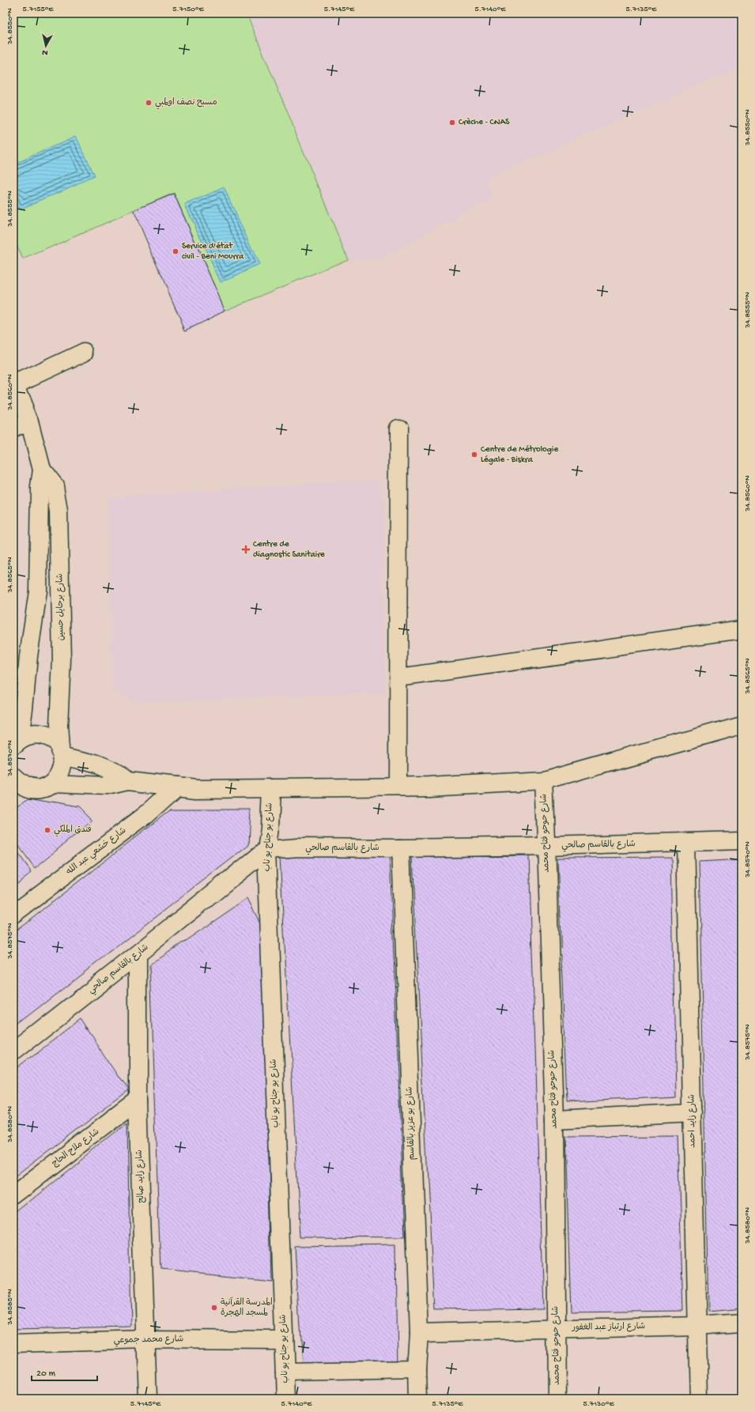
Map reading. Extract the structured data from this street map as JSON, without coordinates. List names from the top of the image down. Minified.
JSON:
{"streets":{"street":["شارع برحايل حسين","شارع حوحو فتاح محمد","شارع بو جناح بو ناب","شارع بالقاسم صالحي","شارع خشعي عبد الله","شارع زايد احمد","شارع بو عزيز بالقاسم","شارع ملاح الحاج","شارع زايد صالح","شارع ارتباز عبد الغفور","شارع محمد جموعي"]},"crossings":[["شارع حوحو فتاح محمد","شارع بالقاسم صالحي"],["شارع حوحو فتاح محمد","شارع ارتباز عبد الغفور"],["شارع بو جناح بو ناب","شارع بالقاسم صالحي"],["شارع بو جناح بو ناب","شارع محمد جموعي"],["شارع بالقاسم صالحي","شارع زايد احمد"],["شارع بالقاسم صالحي","شارع بو عزيز بالقاسم"],["شارع بالقاسم صالحي","شارع زايد صالح"],["شارع زايد احمد","شارع ارتباز عبد الغفور"],["شارع بو عزيز بالقاسم","شارع ارتباز عبد الغفور"],["شارع ملاح الحاج","شارع زايد صالح"],["شارع زايد صالح","شارع محمد جموعي"]],"places":{"other":["مسبح نصف اولمبي","Crèche - CNAS","Service d'état civil - Beni Mourra","Centre de Métrologie Légale - Biskra","فندق الملكي","المدرسة القرآنية لمسجد الهجرة"],"health":["Centre de diagnostic Sanitaire"]},"scale_bar":"20 m","north":"bottom","coordinates":["5.7155°E","5.7150°E","5.7145°E","5.7140°E","5.7135°E","34.8550°N","34.8555°N","34.8560°N","34.8565°N","34.8570°N","34.8575°N","34.8580°N","34.8585°N","5.7130°E"]}
